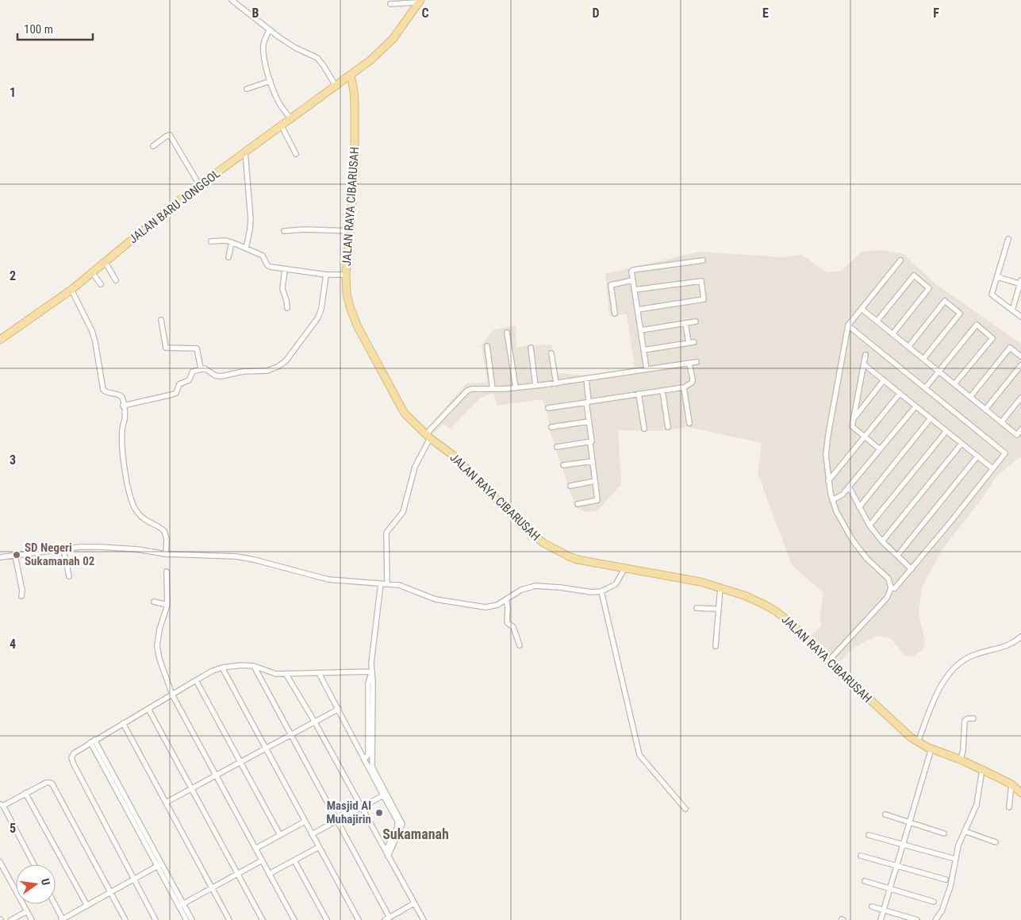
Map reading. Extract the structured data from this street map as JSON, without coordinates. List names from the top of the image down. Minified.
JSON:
{"streets":{"main road":["JALAN BARU JONGGOL","JALAN RAYA CIBARUSAH"]},"crossings":[["JALAN BARU JONGGOL","JALAN RAYA CIBARUSAH"]],"districts":["Sukamanah"],"places":["SD Negeri Sukamanah 02","Masjid Al Muhajirin"],"scale_bar":"100 m","north":"right","grid":{"columns":["B","C","D","E","F"],"rows":["1","2","3","4","5"]}}
